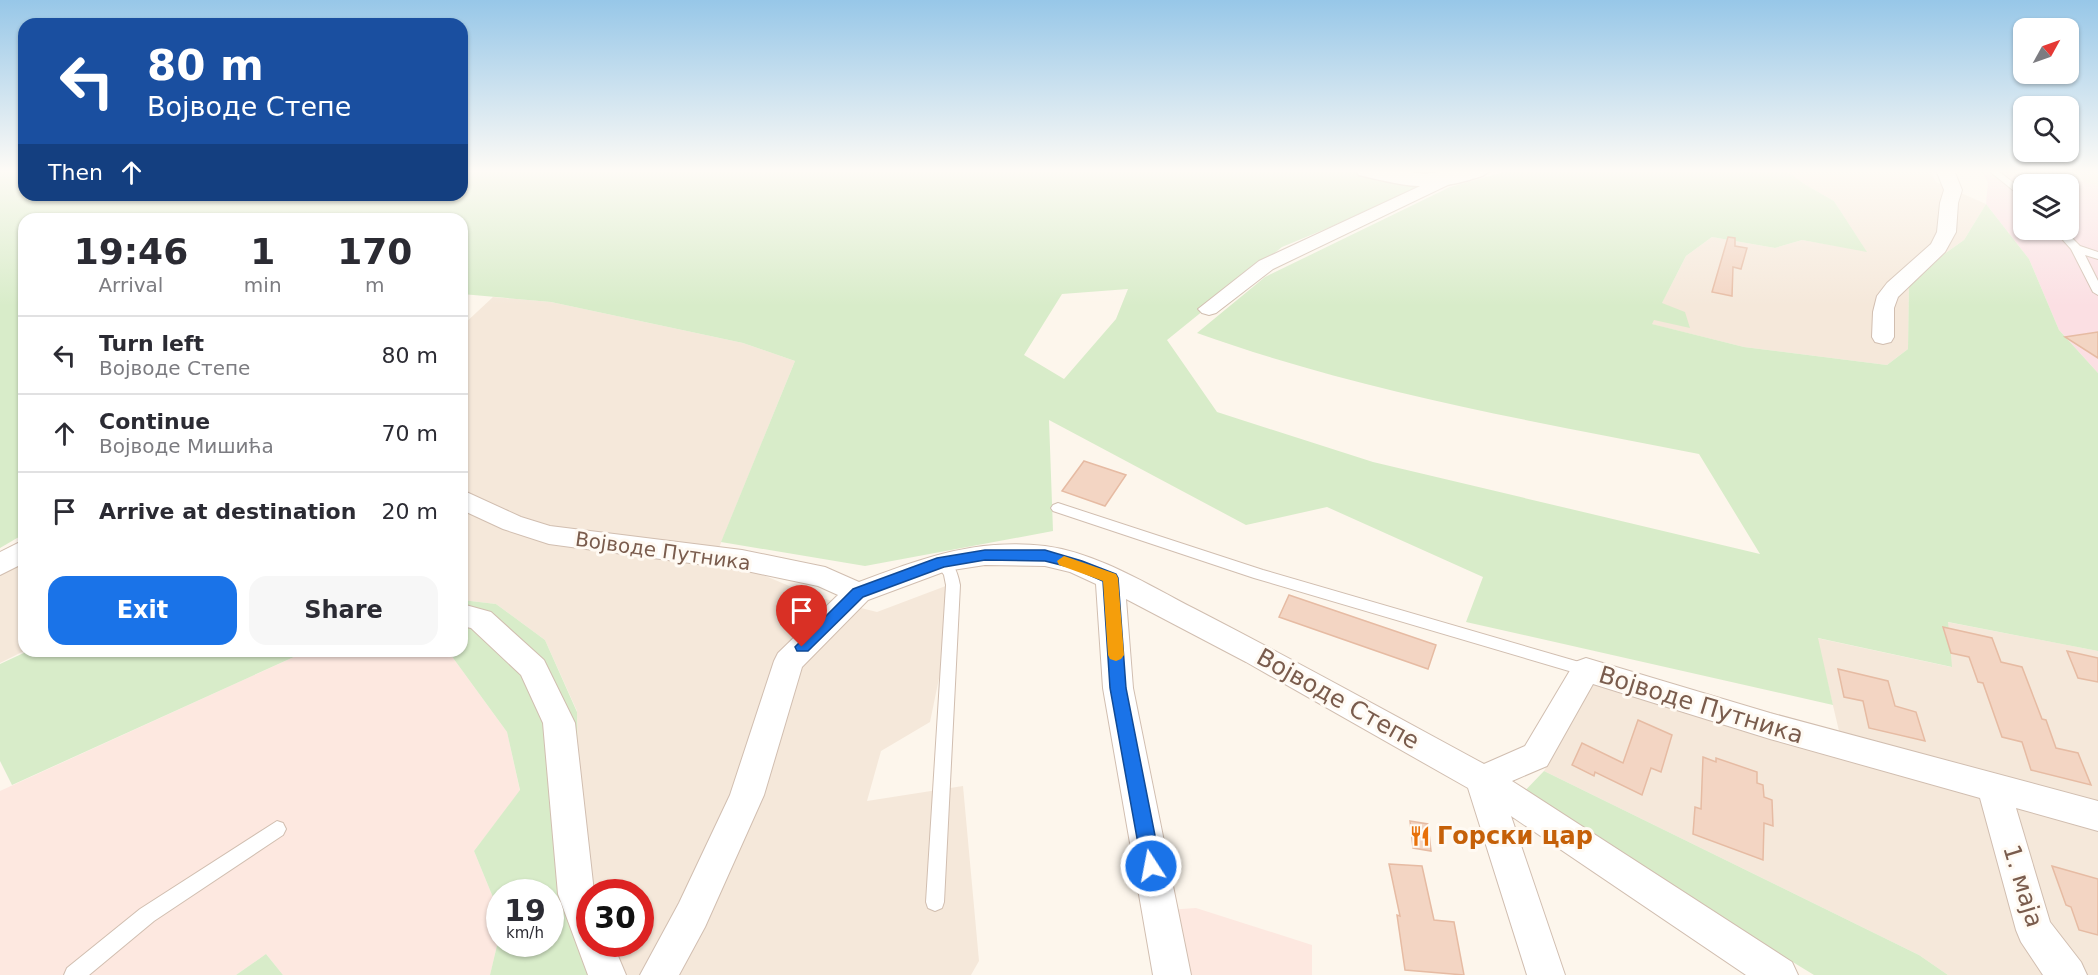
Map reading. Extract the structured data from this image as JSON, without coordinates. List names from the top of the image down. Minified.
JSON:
{"streets":{"street":["Војводе Путника","Војводе Степе","1. маја"]},"crossings":[["Војводе Путника","Војводе Степе"],["Војводе Путника","1. маја"]],"places":{"restaurant":["Горски цар"]},"north":"top right","page":{"turn":["80 m","Војводе Степе"],"then":"Then","eta":["19:46","Arrival","1","min","170","m"],"list":[{"name":"Turn left","note":"Војводе Степе","value":"80 m"},{"name":"Continue","note":"Војводе Мишића","value":"70 m"},{"name":"Arrive at destination","value":"20 m"}],"buttons":["Exit","Share"],"speed":"19 km/h","limit":"30"}}
